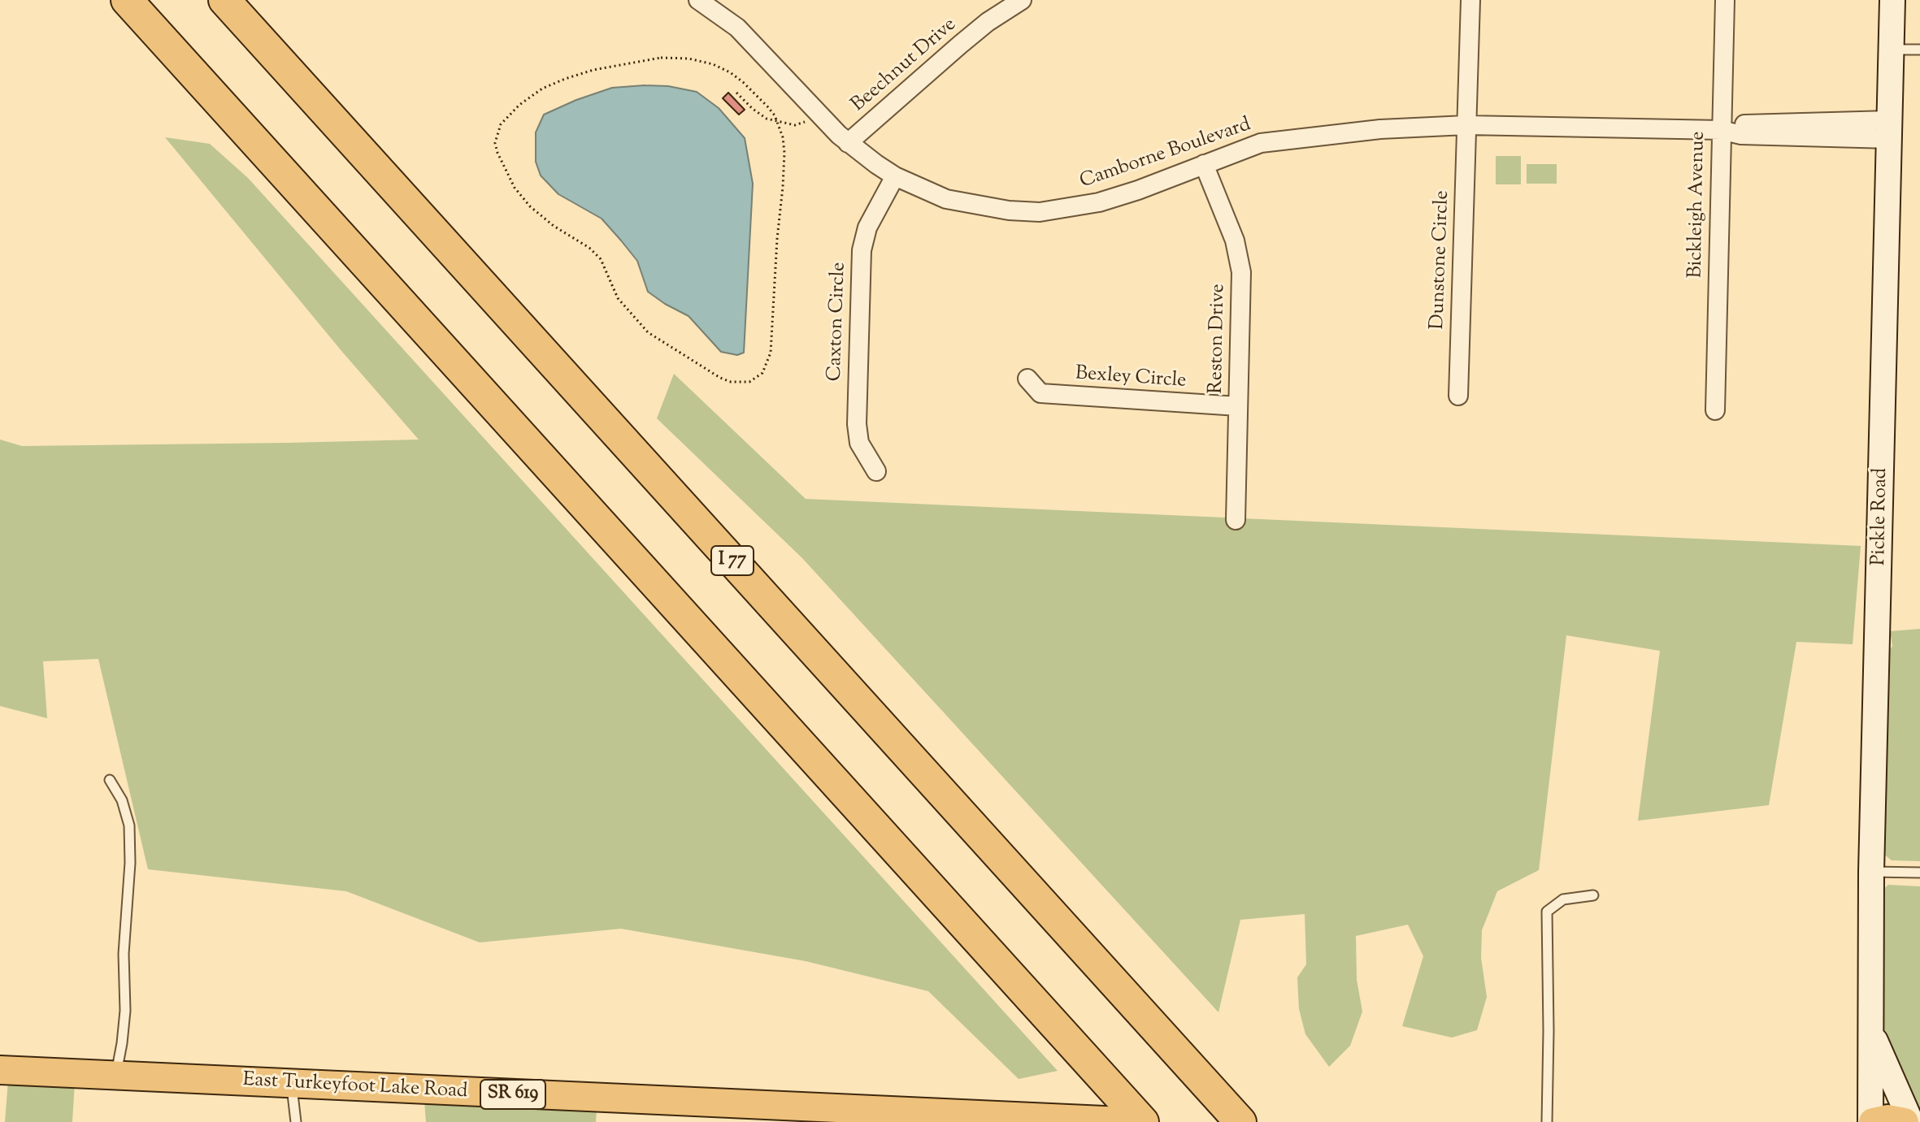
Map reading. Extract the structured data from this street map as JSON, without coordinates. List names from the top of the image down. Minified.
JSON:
{"streets":{"highway":["I 77"],"main road":["East Turkeyfoot Lake Road","SR 619"],"street":["Beechnut Drive","Camborne Boulevard","Bickleigh Avenue","Dunstone Circle","Caxton Circle","Reston Drive","Bexley Circle","Pickle Road"]},"crossings":[["Beechnut Drive","Camborne Boulevard"],["Camborne Boulevard","Bickleigh Avenue"],["Camborne Boulevard","Dunstone Circle"],["Camborne Boulevard","Caxton Circle"],["Camborne Boulevard","Reston Drive"],["Camborne Boulevard","Pickle Road"],["Reston Drive","Bexley Circle"]]}
